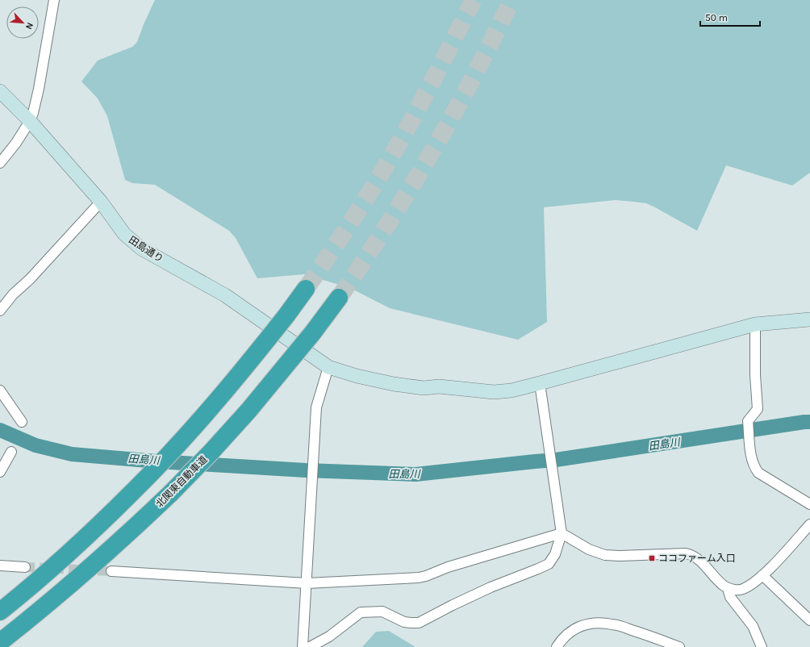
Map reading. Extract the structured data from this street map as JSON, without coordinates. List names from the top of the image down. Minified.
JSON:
{"streets":{"highway":["北関東自動車道"],"street":["田島通り"]},"water":["田島川"],"places":{"transit":["ココファーム入口"]},"scale_bar":"50 m","north":"bottom right"}
